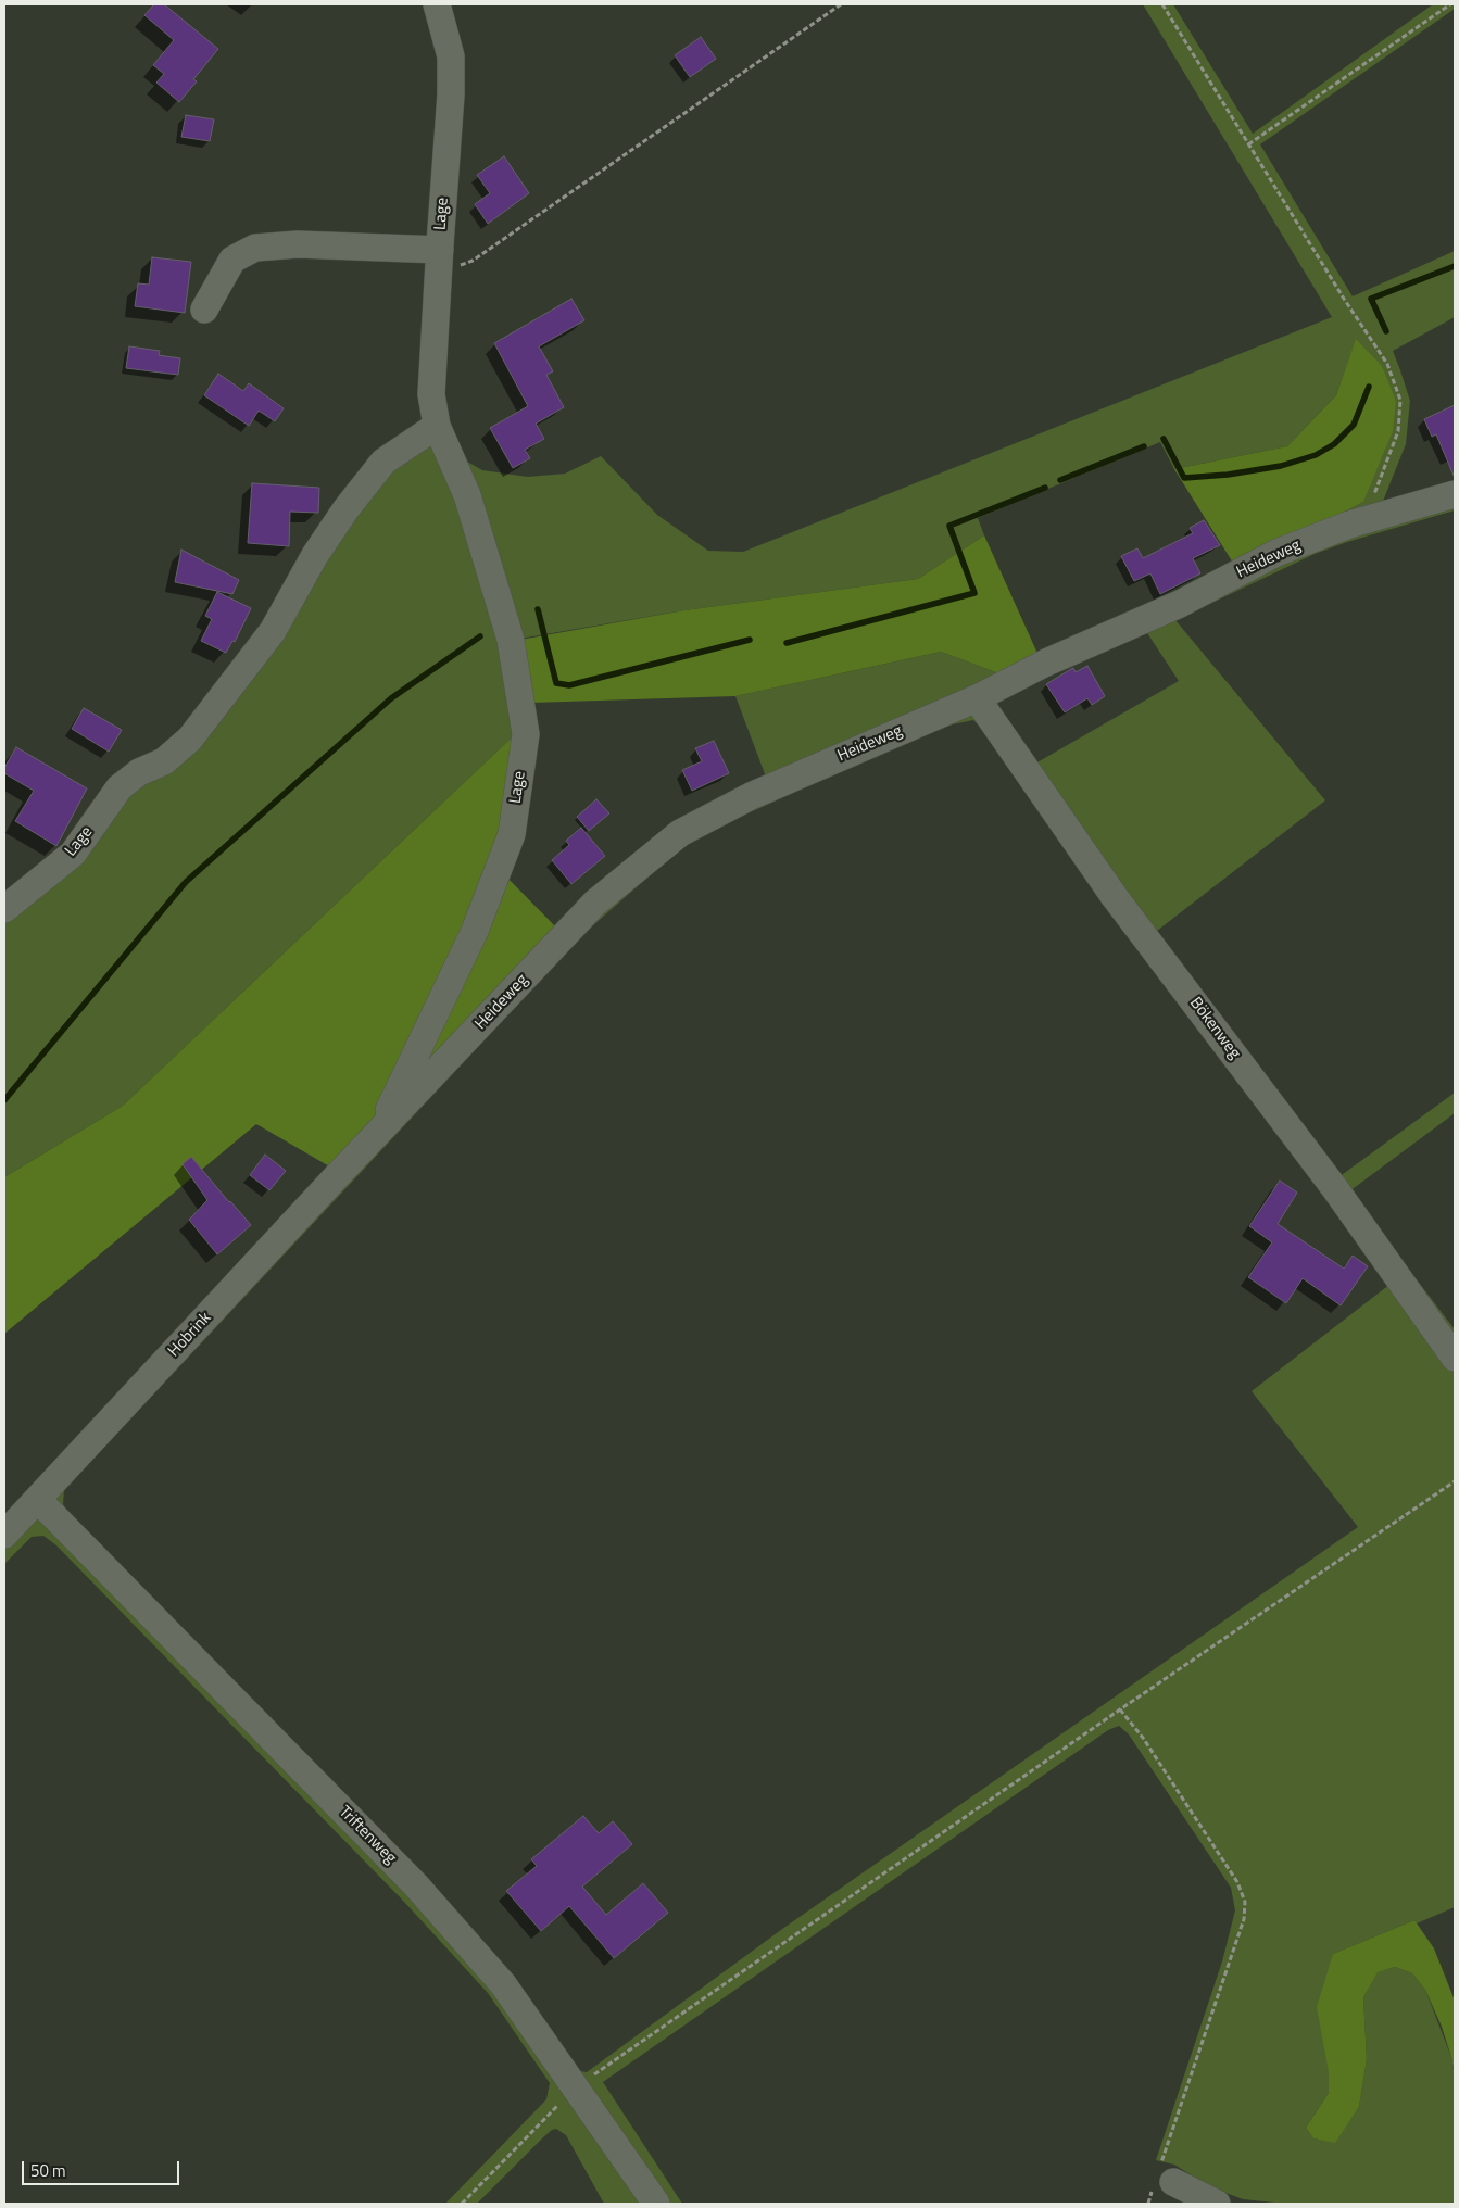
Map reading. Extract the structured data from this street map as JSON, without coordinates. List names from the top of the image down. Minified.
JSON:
{"streets":{"street":["Lage","Heideweg","Bökenweg","Hobrink","Triftenweg"]},"crossings":[["Lage","Heideweg"],["Lage","Hobrink"],["Heideweg","Bökenweg"],["Heideweg","Hobrink"],["Hobrink","Triftenweg"]],"scale_bar":"50 m"}
